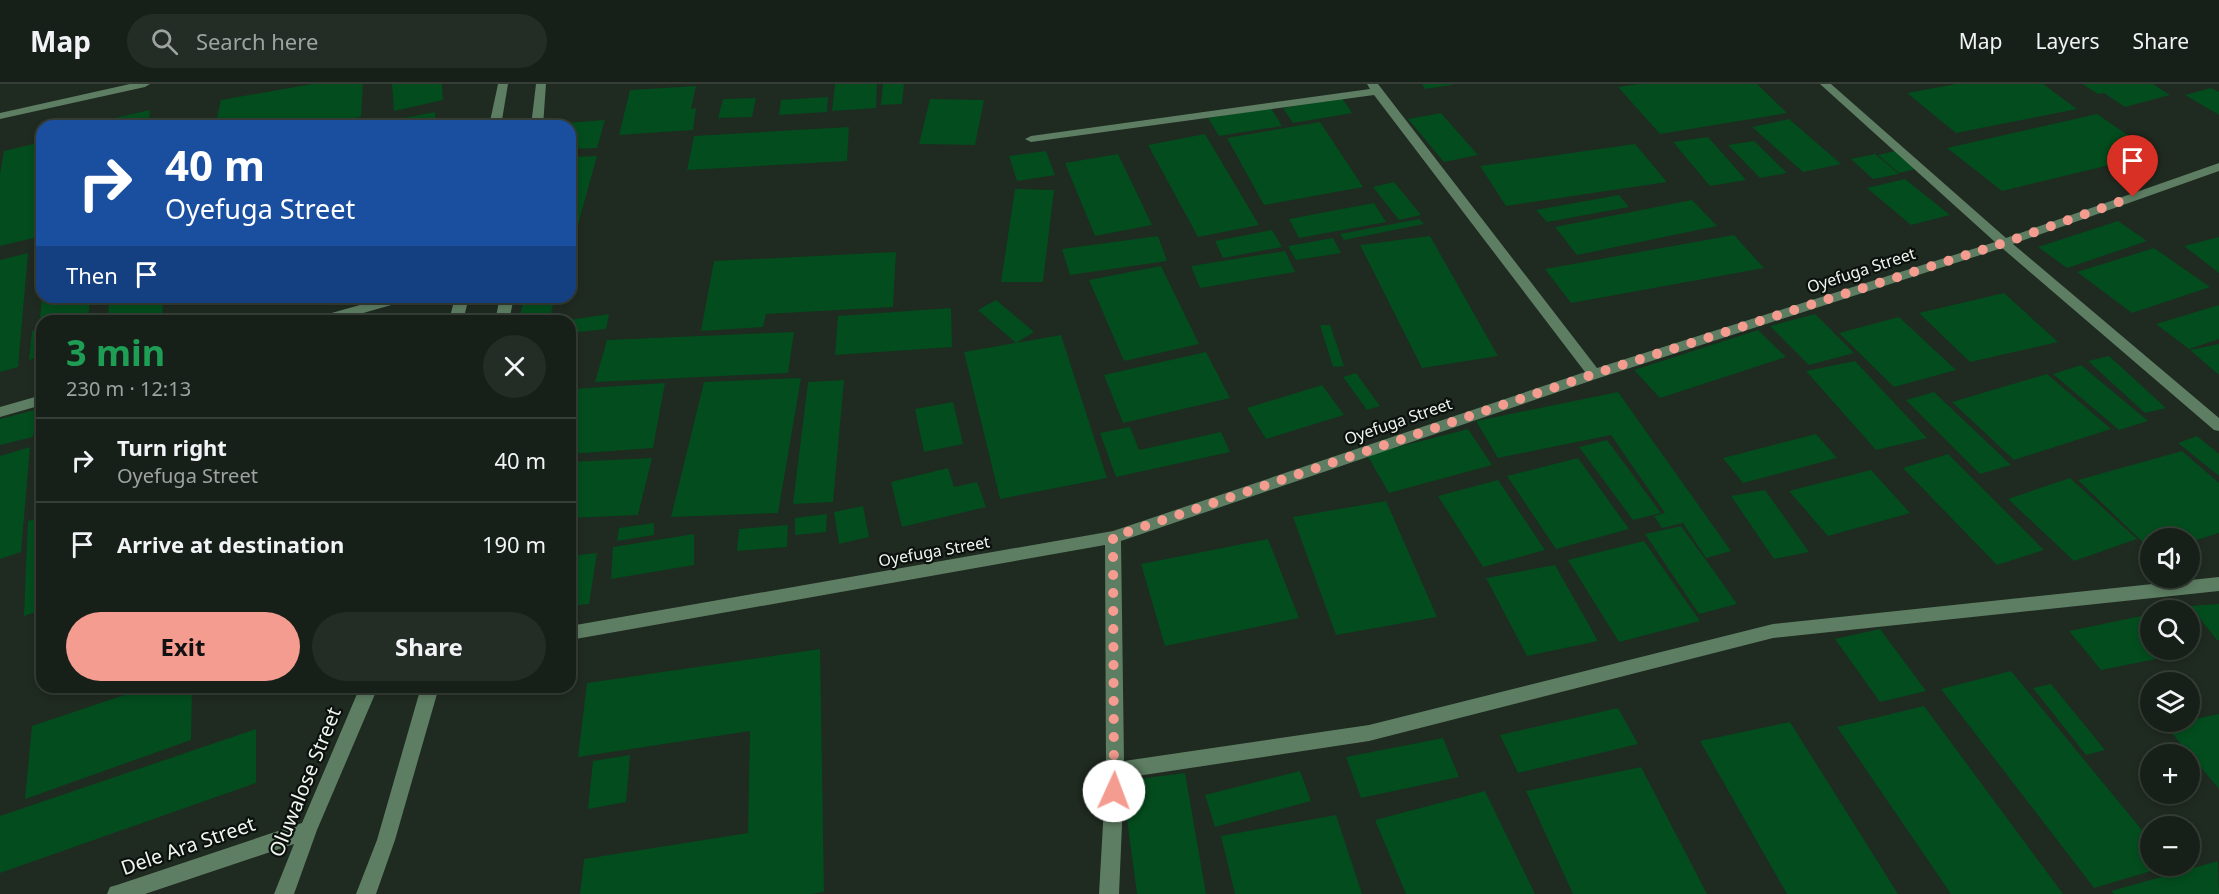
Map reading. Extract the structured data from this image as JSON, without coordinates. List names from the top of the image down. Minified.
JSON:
{"streets":{"street":["Oyefuga Street","Oluwalose Street","Dele Ara Street"]},"crossings":[["Oluwalose Street","Dele Ara Street"]],"page":{"header":"Map","search":"Search here","nav":["Map","Layers","Share"],"turn":["40 m","Oyefuga Street"],"then":"Then","heading":["3 min","230 m · 12:13"],"list":[{"name":"Turn right","note":"Oyefuga Street","value":"40 m"},{"name":"Arrive at destination","value":"190 m"}],"map_buttons":["+","−"],"buttons":["Exit","Share"]}}
